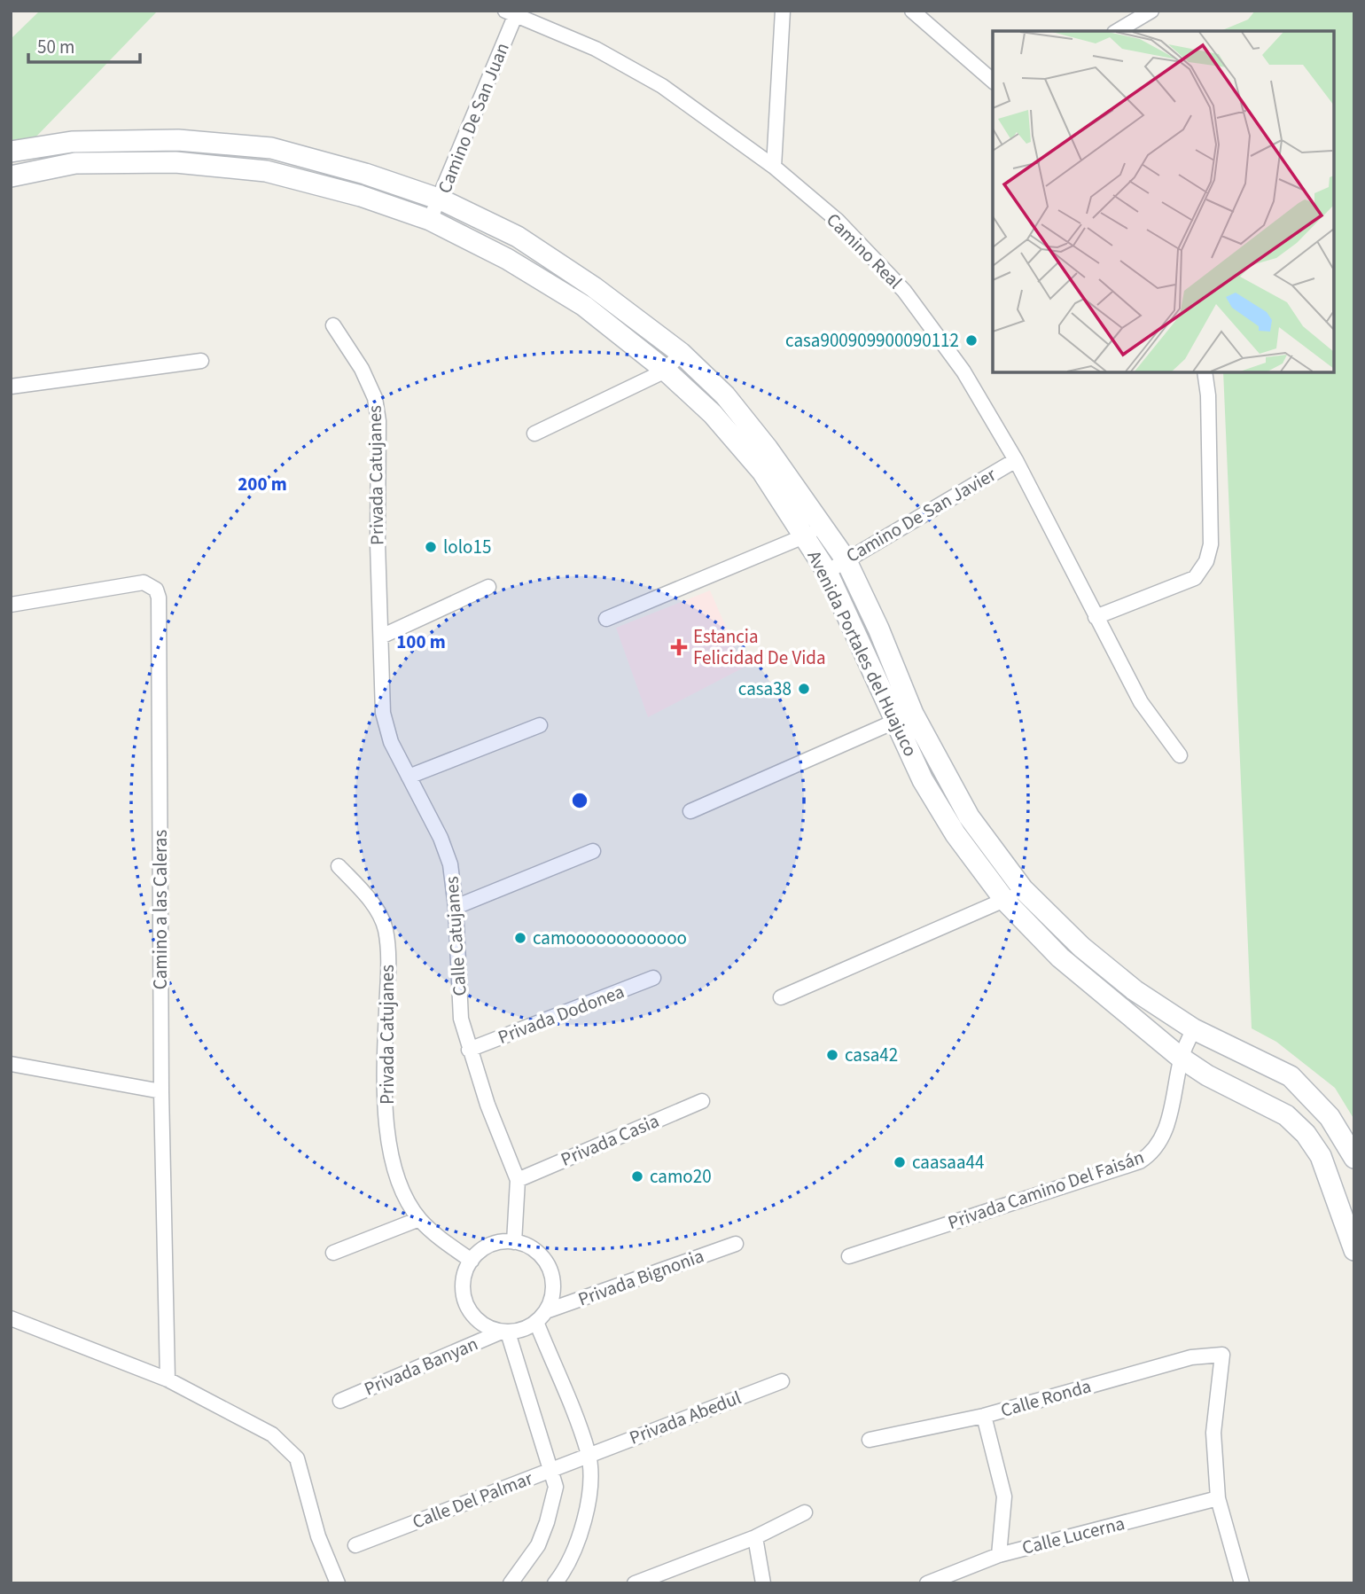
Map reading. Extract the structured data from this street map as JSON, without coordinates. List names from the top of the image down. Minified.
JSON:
{"streets":{"street":["Camino De San Juan","Camino Real","Privada Catujanes","Camino De San Javier","Avenida Portales del Huajuco","Camino a las Caleras","Calle Catujanes","Privada Dodonea","Privada Casia","Privada Camino Del Faisán","Privada Bignonia","Privada Banyan","Calle Ronda","Privada Abedul","Calle Del Palmar","Calle Lucerna"]},"crossings":[["Camino De San Juan","Camino Real"],["Camino De San Juan","Avenida Portales del Huajuco"],["Camino Real","Camino De San Javier"],["Privada Catujanes","Calle Catujanes"],["Privada Catujanes","Privada Bignonia"],["Privada Catujanes","Privada Banyan"],["Camino De San Javier","Avenida Portales del Huajuco"],["Avenida Portales del Huajuco","Privada Camino Del Faisán"],["Calle Catujanes","Privada Dodonea"],["Calle Catujanes","Privada Casia"],["Calle Catujanes","Privada Bignonia"],["Calle Catujanes","Privada Banyan"],["Privada Bignonia","Privada Banyan"],["Calle Ronda","Calle Lucerna"],["Privada Abedul","Calle Del Palmar"]],"places":{"other":["casa900909900090112","lolo15","casa38","camoooooooooooo","casa42","caasaa44","camo20"],"health":["Estancia Felicidad De Vida"]},"scale_bar":"50 m","rings":["200 m","100 m"]}
